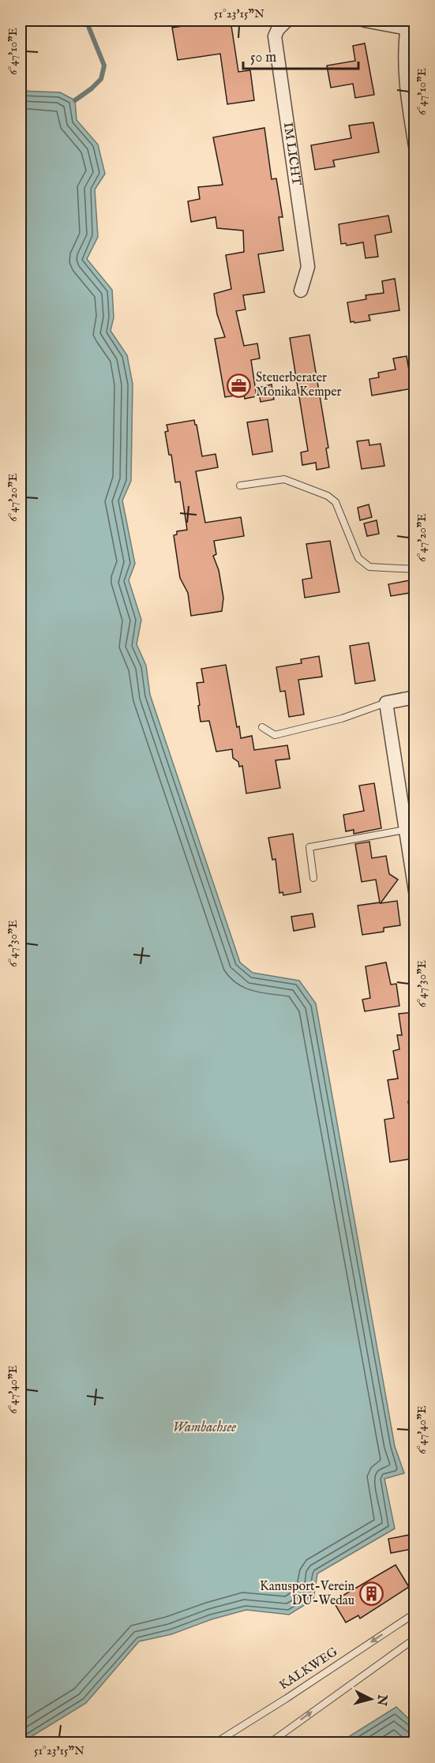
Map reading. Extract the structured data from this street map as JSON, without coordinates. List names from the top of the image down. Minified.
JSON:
{"streets":{"street":["IM LICHT"],"lane":["KALKWEG"]},"water":["Wambachsee"],"places":{"office":["Steuerberater Monika Kemper"],"building":["Kanusport-Verein DU-Wedau"]},"scale_bar":"50 m","north":"right","coordinates":["51°23'15\"N","6°47'10\"E","6°47'20\"E","6°47'30\"E","6°47'40\"E"]}
